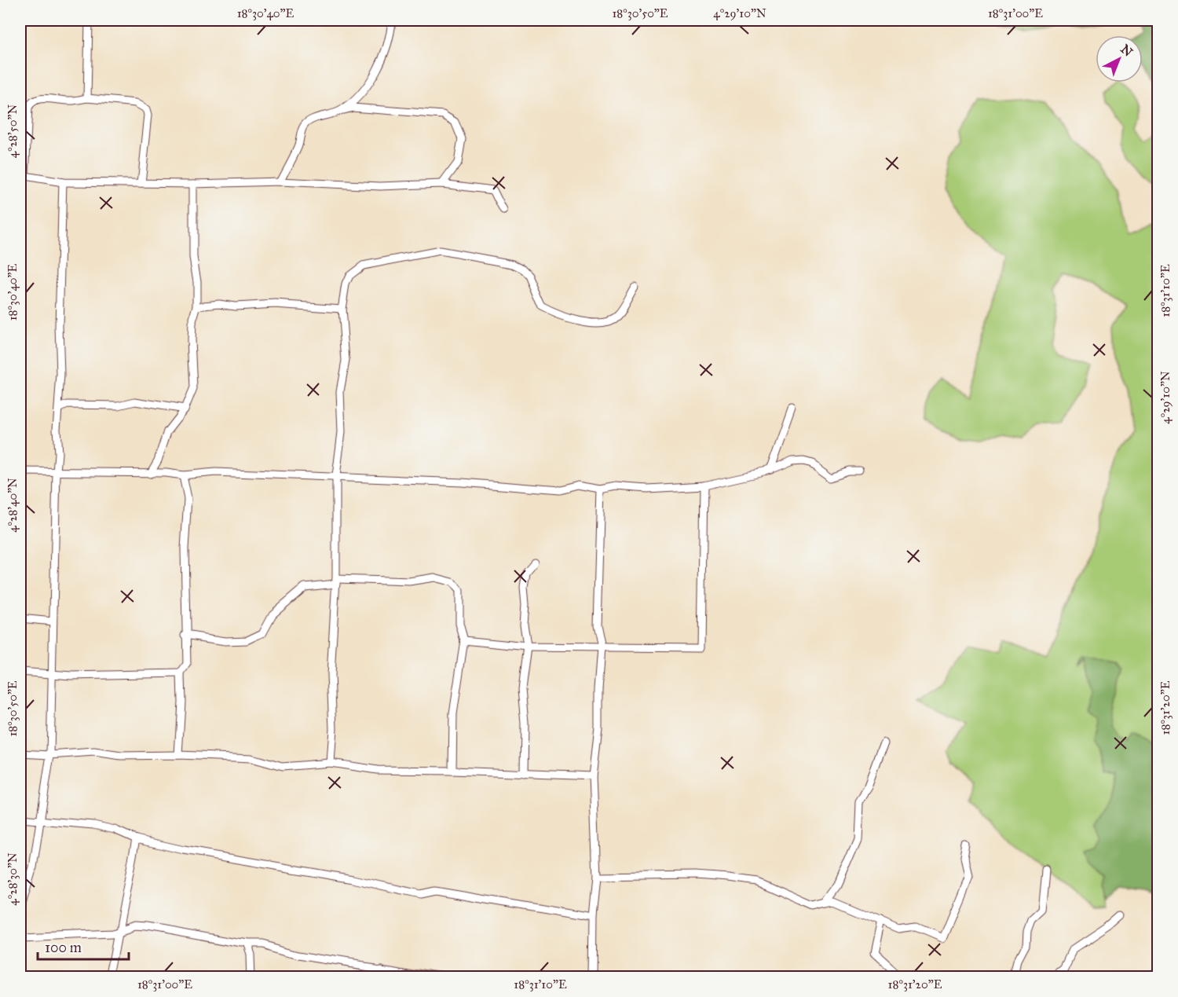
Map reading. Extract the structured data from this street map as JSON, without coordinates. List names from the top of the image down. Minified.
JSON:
{"scale_bar":"100 m","north":"top right","coordinates":["18°30'40\"E","18°30'50\"E","4°29'10\"N","18°31'00\"E","4°28'50\"N","18°31'10\"E","4°28'40\"N","18°31'20\"E","4°28'30\"N"]}
